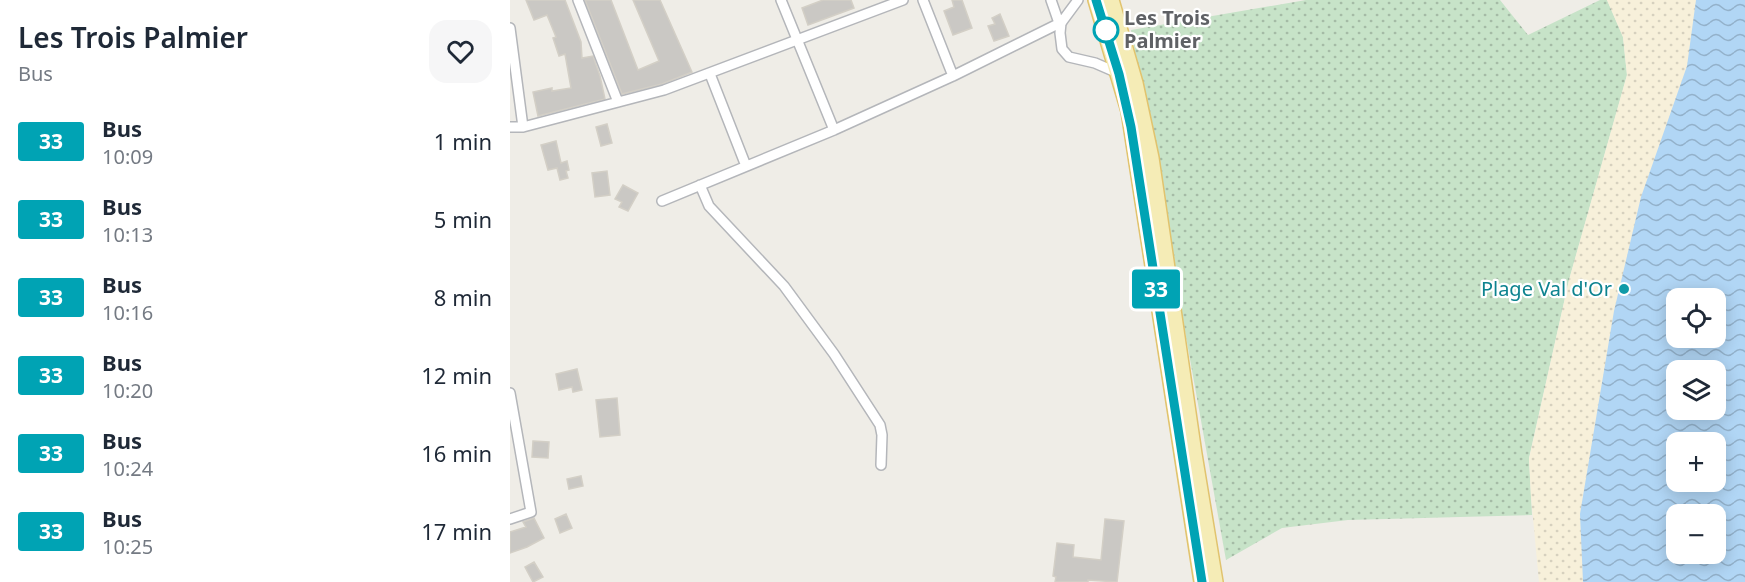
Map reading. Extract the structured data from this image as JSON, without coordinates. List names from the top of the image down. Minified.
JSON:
{"places":["Les Trois Palmier","Plage Val d'Or"],"lines":["bus line 33"],"page":{"heading":["Les Trois Palmier","Bus"],"on_map":"33","list":[{"mark":"33","name":"Bus","note":"10:09","value":"1 min"},{"mark":"33","name":"Bus","note":"10:13","value":"5 min"},{"mark":"33","name":"Bus","note":"10:16","value":"8 min"},{"mark":"33","name":"Bus","note":"10:20","value":"12 min"},{"mark":"33","name":"Bus","note":"10:24","value":"16 min"},{"mark":"33","name":"Bus","note":"10:25","value":"17 min"}],"map_buttons":["+","−"]}}
